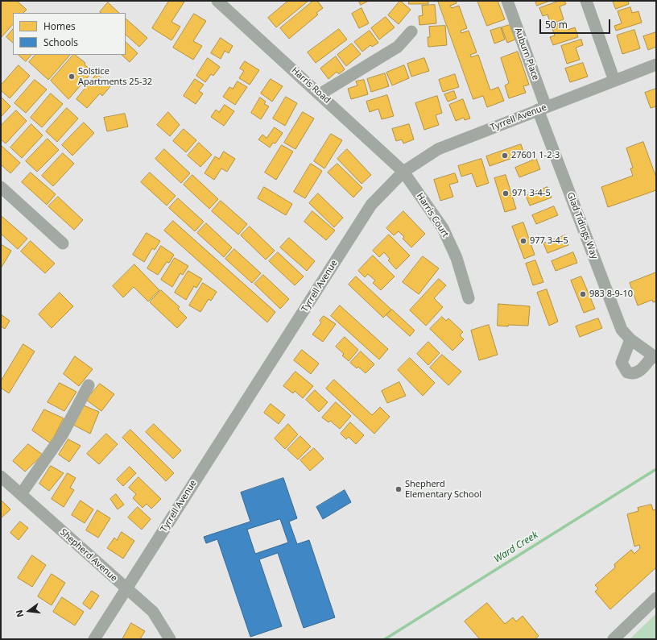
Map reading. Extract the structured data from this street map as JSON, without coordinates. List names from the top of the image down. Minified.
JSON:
{"streets":{"street":["Auburn Place","Harris Road","Tyrrell Avenue","Harris Court","Glad Tidings Way","Shepherd Avenue"]},"crossings":[["Auburn Place","Tyrrell Avenue"],["Auburn Place","Glad Tidings Way"],["Harris Road","Tyrrell Avenue"],["Harris Road","Harris Court"],["Tyrrell Avenue","Harris Court"],["Tyrrell Avenue","Glad Tidings Way"],["Tyrrell Avenue","Shepherd Avenue"]],"water":["Ward Creek"],"places":["Solstice Apartments 25-32","27601 1-2-3","971 3-4-5","977 3-4-5","983 8-9-10","Shepherd Elementary School"],"legend":["Homes","Schools"],"scale_bar":"50 m","north":"left"}
